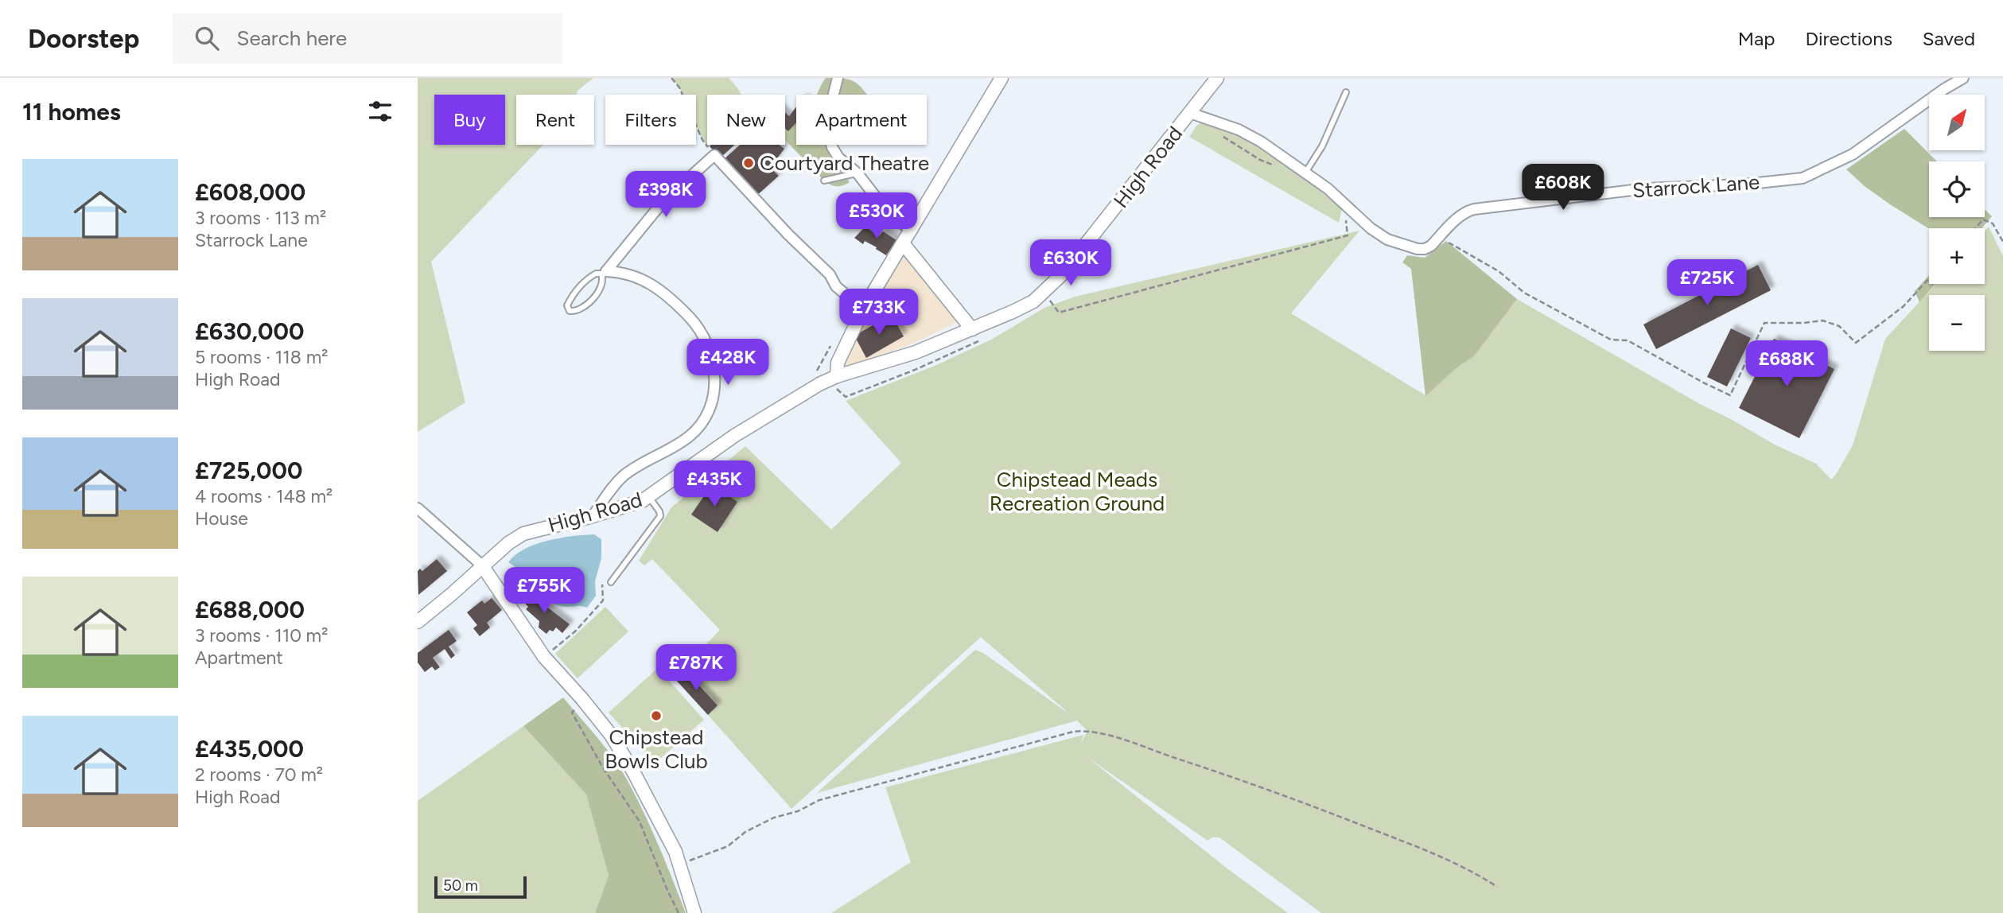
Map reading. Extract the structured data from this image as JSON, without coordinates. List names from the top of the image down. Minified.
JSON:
{"streets":{"street":["High Road","Starrock Lane"]},"crossings":[["High Road","Starrock Lane"]],"parks":["Chipstead Meads Recreation Ground"],"places":["Courtyard Theatre","Chipstead Bowls Club"],"scale_bar":"50 m","north":"top right","page":{"header":"Doorstep","search":"Search here","nav":["Map","Directions","Saved"],"heading":"11 homes","map_buttons":["+","−"],"chip":["Buy","Rent","Filters","New","Apartment"],"list":[{"name":"£608,000","note":"3 rooms · 113 m² · Starrock Lane"},{"name":"£630,000","note":"5 rooms · 118 m² · High Road"},{"name":"£725,000","note":"4 rooms · 148 m² · House"},{"name":"£688,000","note":"3 rooms · 110 m² · Apartment"},{"name":"£435,000","note":"2 rooms · 70 m² · High Road"}],"price":["£608K","£398K","£530K","£630K","£725K","£733K","£428K","£688K","£435K","£755K","£787K"],"scale":"50 m"}}
